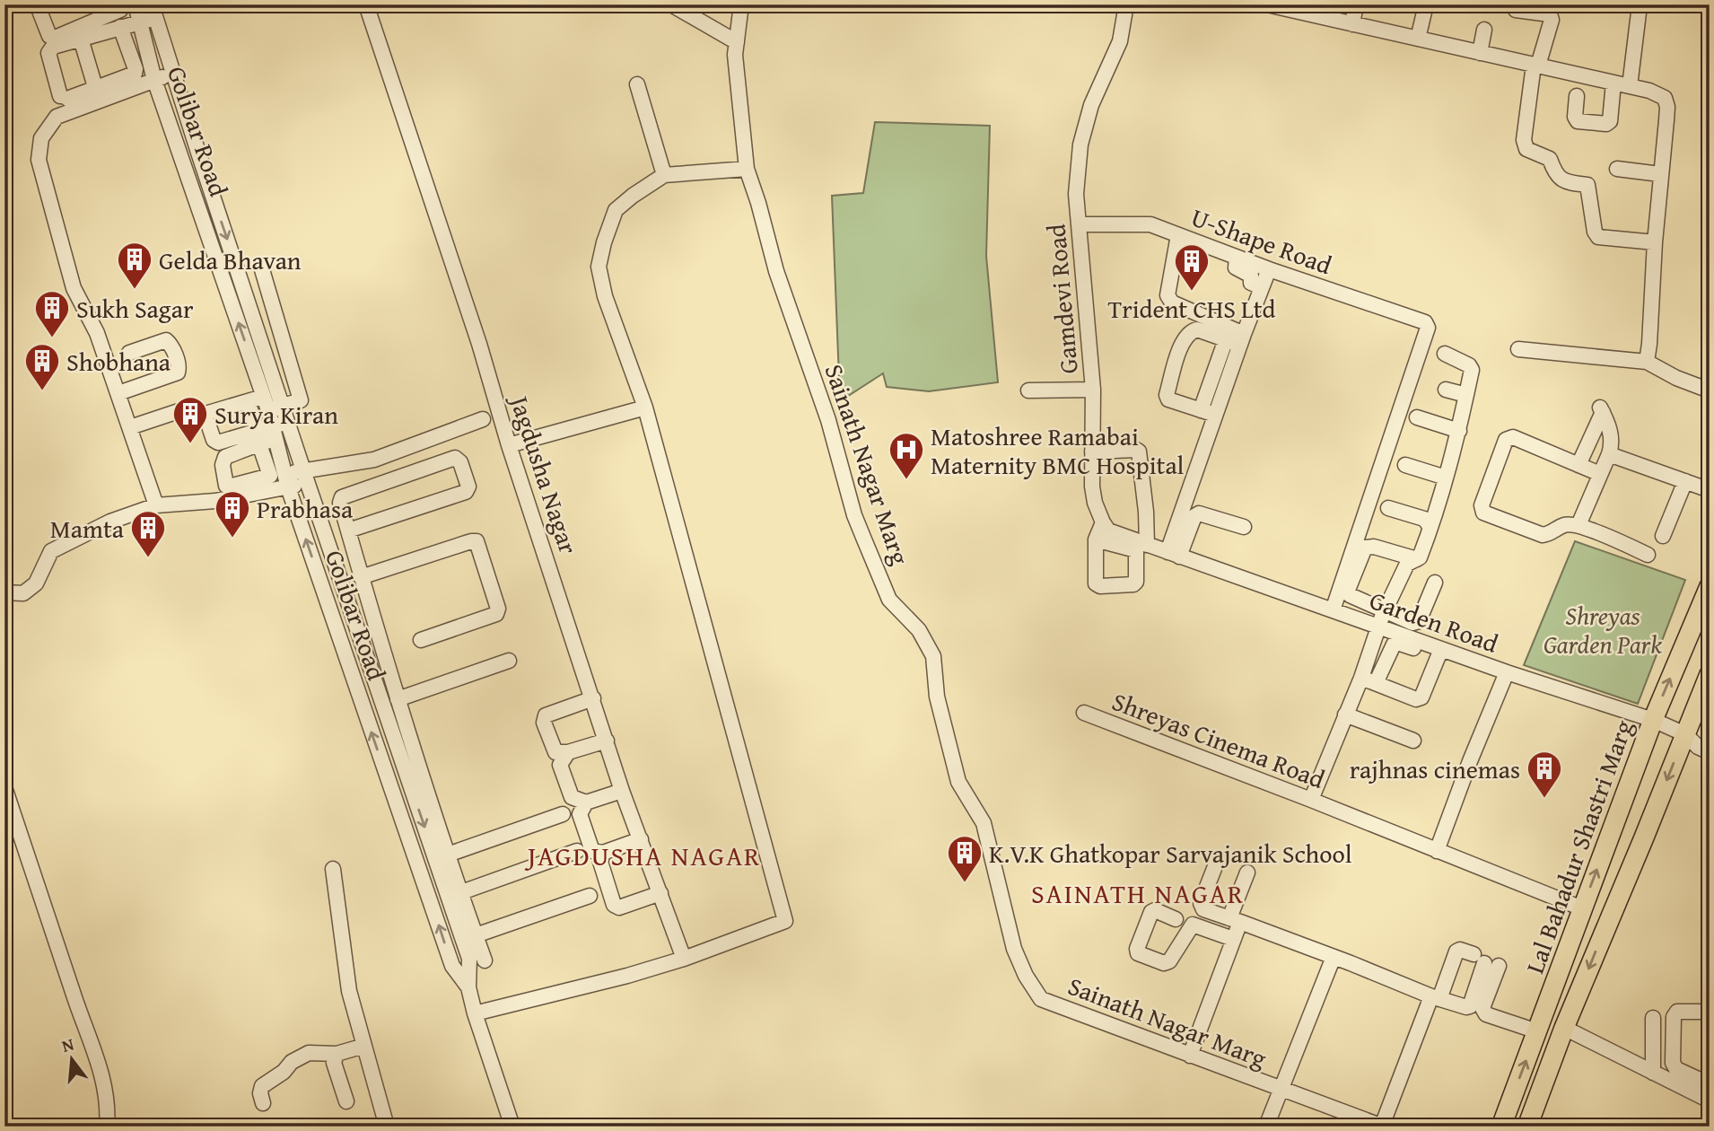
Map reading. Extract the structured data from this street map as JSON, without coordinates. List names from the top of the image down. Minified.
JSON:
{"streets":{"main road":["Lal Bahadur Shastri Marg"],"street":["Golibar Road","U-Shape Road","Gamdevi Road","Sainath Nagar Marg","Jagdusha Nagar","Garden Road","Shreyas Cinema Road"]},"crossings":[["U-Shape Road","Gamdevi Road"],["U-Shape Road","Garden Road"],["Garden Road","Lal Bahadur Shastri Marg"],["Shreyas Cinema Road","Lal Bahadur Shastri Marg"]],"districts":["JAGDUSHA NAGAR","SAINATH NAGAR"],"parks":["Shreyas Garden Park"],"places":{"building":["Gelda Bhavan","Trident CHS Ltd","Sukh Sagar","Shobhana","Surya Kiran","Prabhasa","Mamta","rajhnas cinemas","K.V.K Ghatkopar Sarvajanik School"],"hospital":["Matoshree Ramabai Maternity BMC Hospital"]},"north":"top"}
